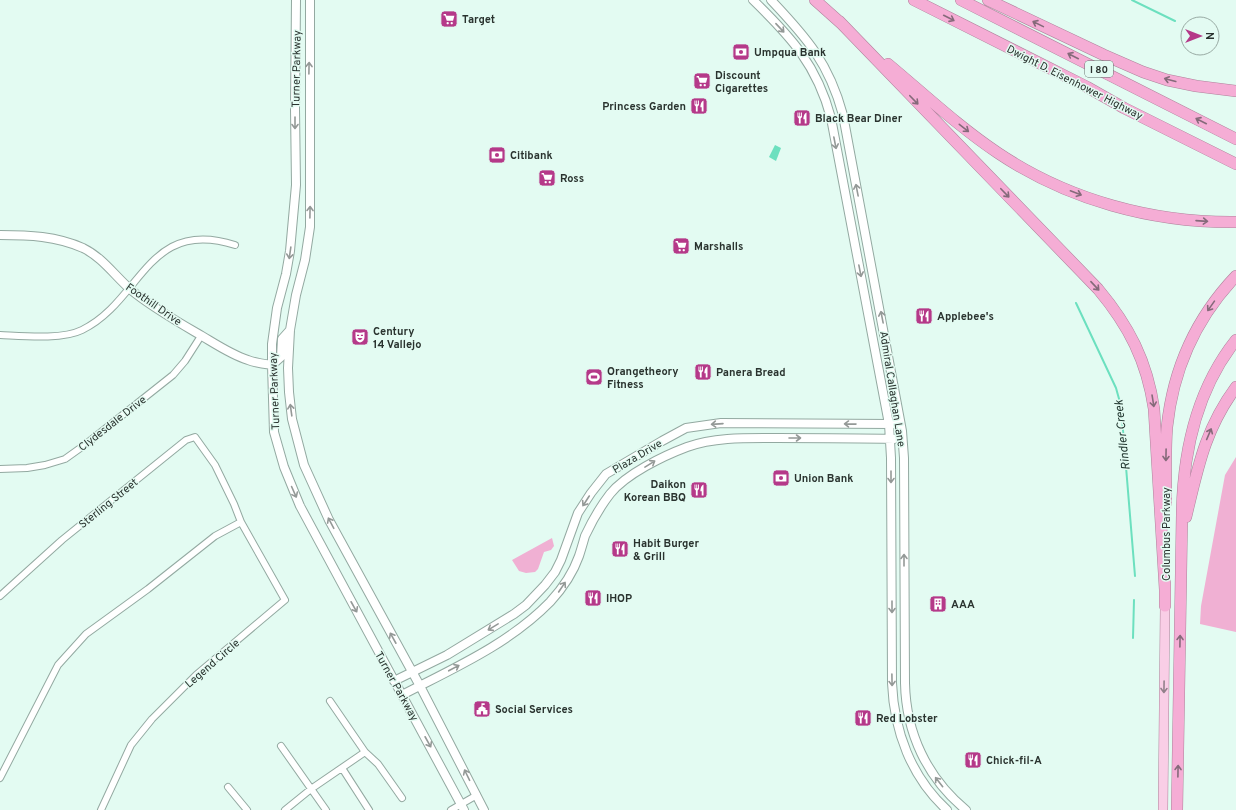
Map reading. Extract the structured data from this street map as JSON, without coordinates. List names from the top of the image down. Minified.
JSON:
{"streets":{"highway":["I 80","Dwight D. Eisenhower Highway","Columbus Parkway"],"street":["Turner Parkway","Foothill Drive","Admiral Callaghan Lane","Clydesdale Drive","Plaza Drive","Sterling Street","Legend Circle"]},"crossings":[["Turner Parkway","Foothill Drive"],["Turner Parkway","Plaza Drive"],["Foothill Drive","Clydesdale Drive"],["Admiral Callaghan Lane","Plaza Drive"],["Sterling Street","Legend Circle"]],"water":["Rindler Creek"],"places":{"supermarket":["Target","Discount Cigarettes","Ross","Marshalls"],"bank":["Umpqua Bank","Citibank","Union Bank"],"restaurant":["Princess Garden","Black Bear Diner","Applebee's","Panera Bread","Daikon Korean BBQ","Habit Burger & Grill","IHOP","Red Lobster","Chick-fil-A"],"theatre":["Century 14 Vallejo"],"sports":["Orangetheory Fitness"],"building":["AAA"],"public building":["Social Services"]},"north":"right"}
